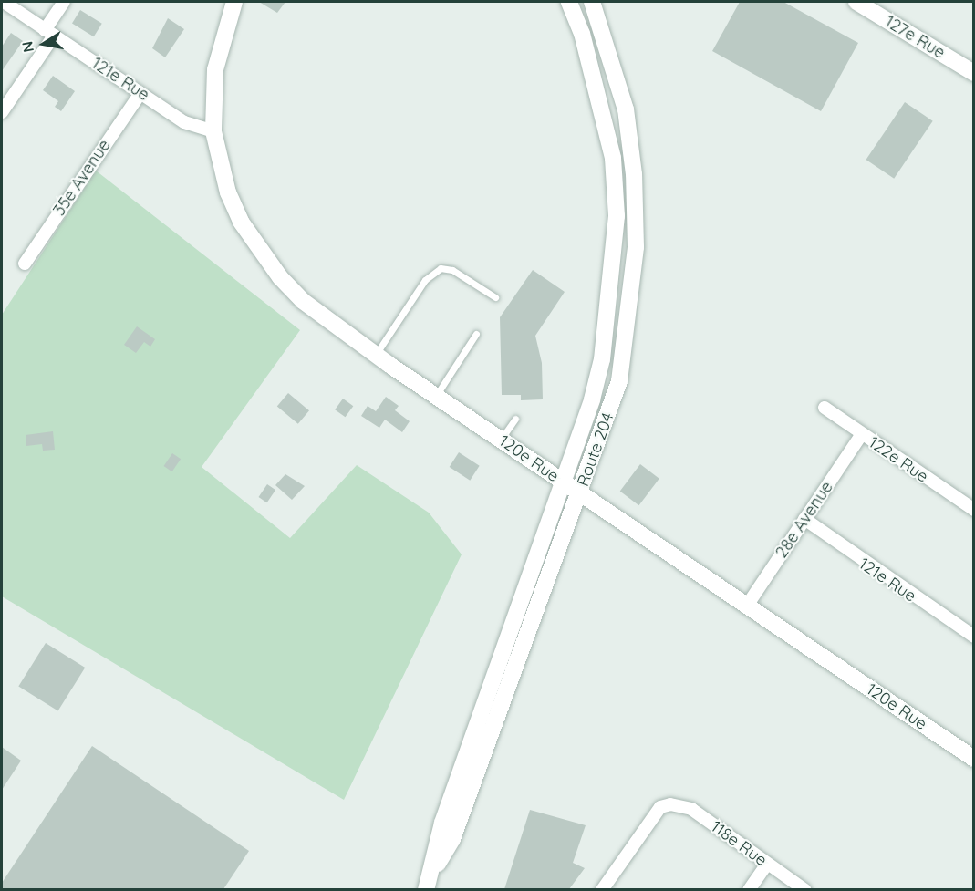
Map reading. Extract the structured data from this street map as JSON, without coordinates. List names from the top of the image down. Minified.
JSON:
{"streets":{"main road":["127e Rue","Route 204","120e Rue"],"street":["121e Rue","35e Avenue","122e Rue","28e Avenue","118e Rue"]},"crossings":[["121e Rue","35e Avenue"],["121e Rue","120e Rue"],["121e Rue","28e Avenue"],["Route 204","120e Rue"],["120e Rue","28e Avenue"],["122e Rue","28e Avenue"]],"north":"left"}
